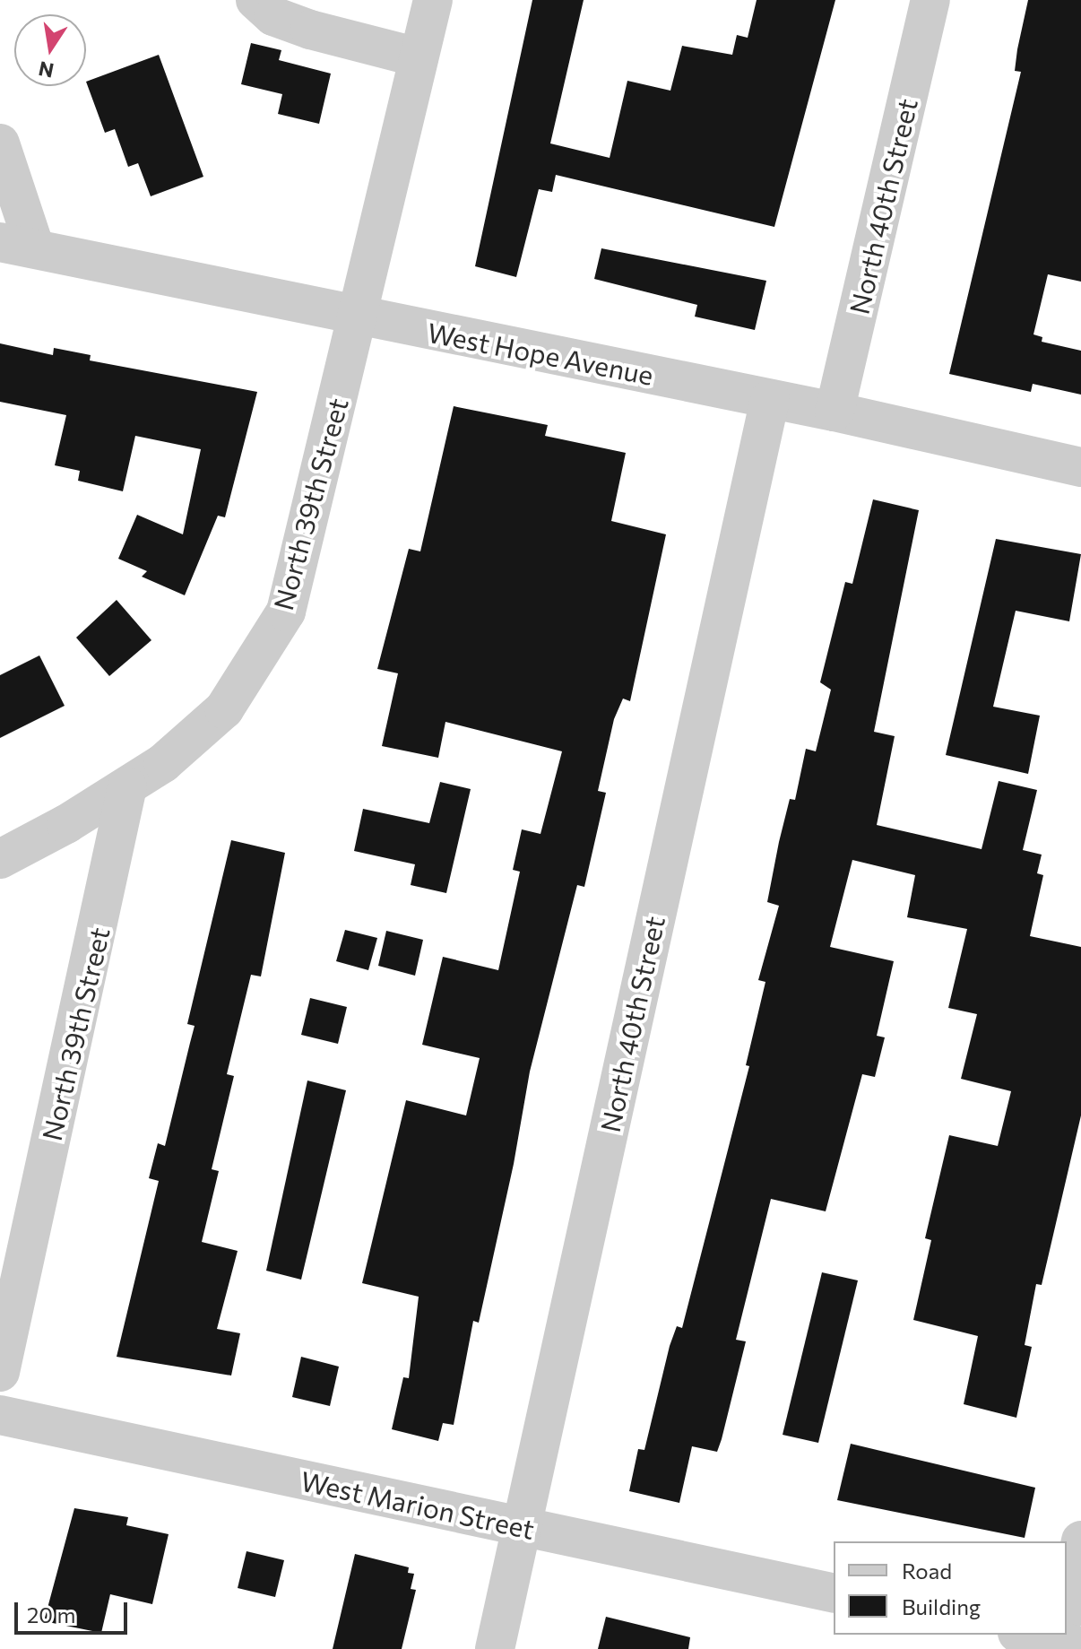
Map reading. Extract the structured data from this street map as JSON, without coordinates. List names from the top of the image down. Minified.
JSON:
{"streets":{"street":["North 40th Street","West Hope Avenue","North 39th Street","West Marion Street"]},"crossings":[["North 40th Street","West Hope Avenue"],["North 40th Street","West Marion Street"],["West Hope Avenue","North 39th Street"]],"legend":["Road","Building"],"scale_bar":"20 m","north":"bottom"}
